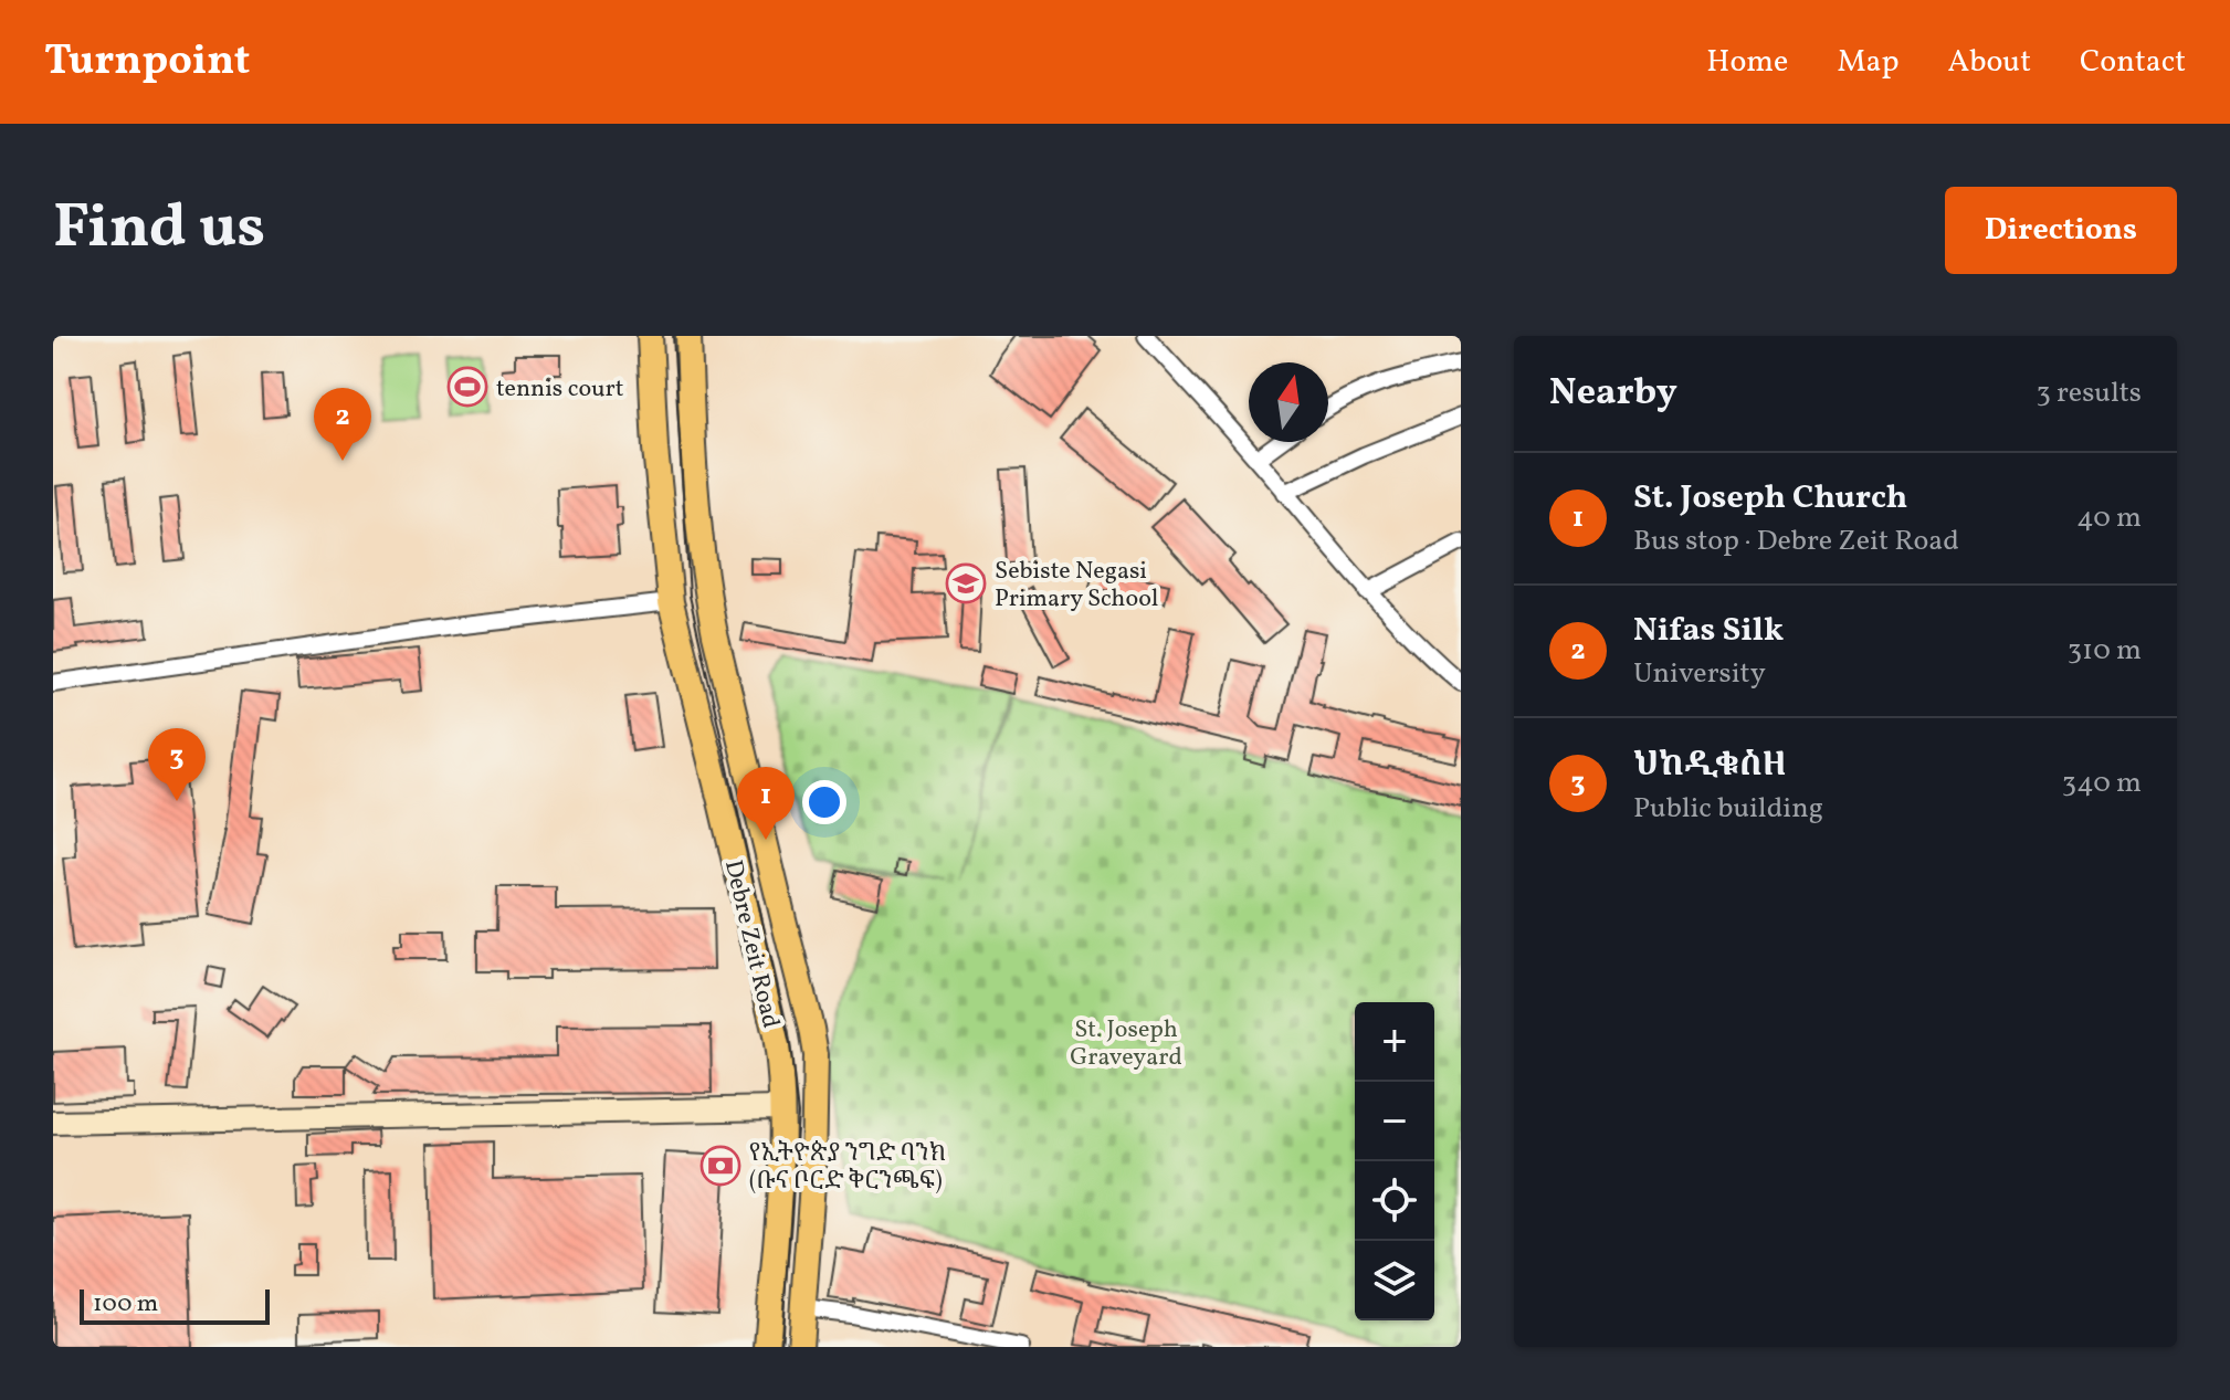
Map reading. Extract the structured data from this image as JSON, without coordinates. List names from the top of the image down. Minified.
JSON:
{"streets":{"main road":["Debre Zeit Road"]},"parks":["St. Joseph Graveyard"],"places":{"sports":["tennis court"],"school or university":["Sebiste Negasi Primary School"],"bank":["የኢትዮጵያ ንግድ ባንክ (ቡና ቦርድ ቅርንጫፍ)"]},"scale_bar":"100 m","north":"top","page":{"header":"Turnpoint","nav":["Home","Map","About","Contact"],"title":"Find us","buttons":"Directions","heading":["Nearby","3 results"],"pins":["2","3","1"],"list":[{"mark":"1","name":"St. Joseph Church","note":"Bus stop · Debre Zeit Road","value":"40 m"},{"mark":"2","name":"Nifas Silk","note":"University","value":"310 m"},{"mark":"3","name":"ህከዲቁስዘ","note":"Public building","value":"340 m"}],"map_buttons":["+","−"],"scale":"100 m"}}
